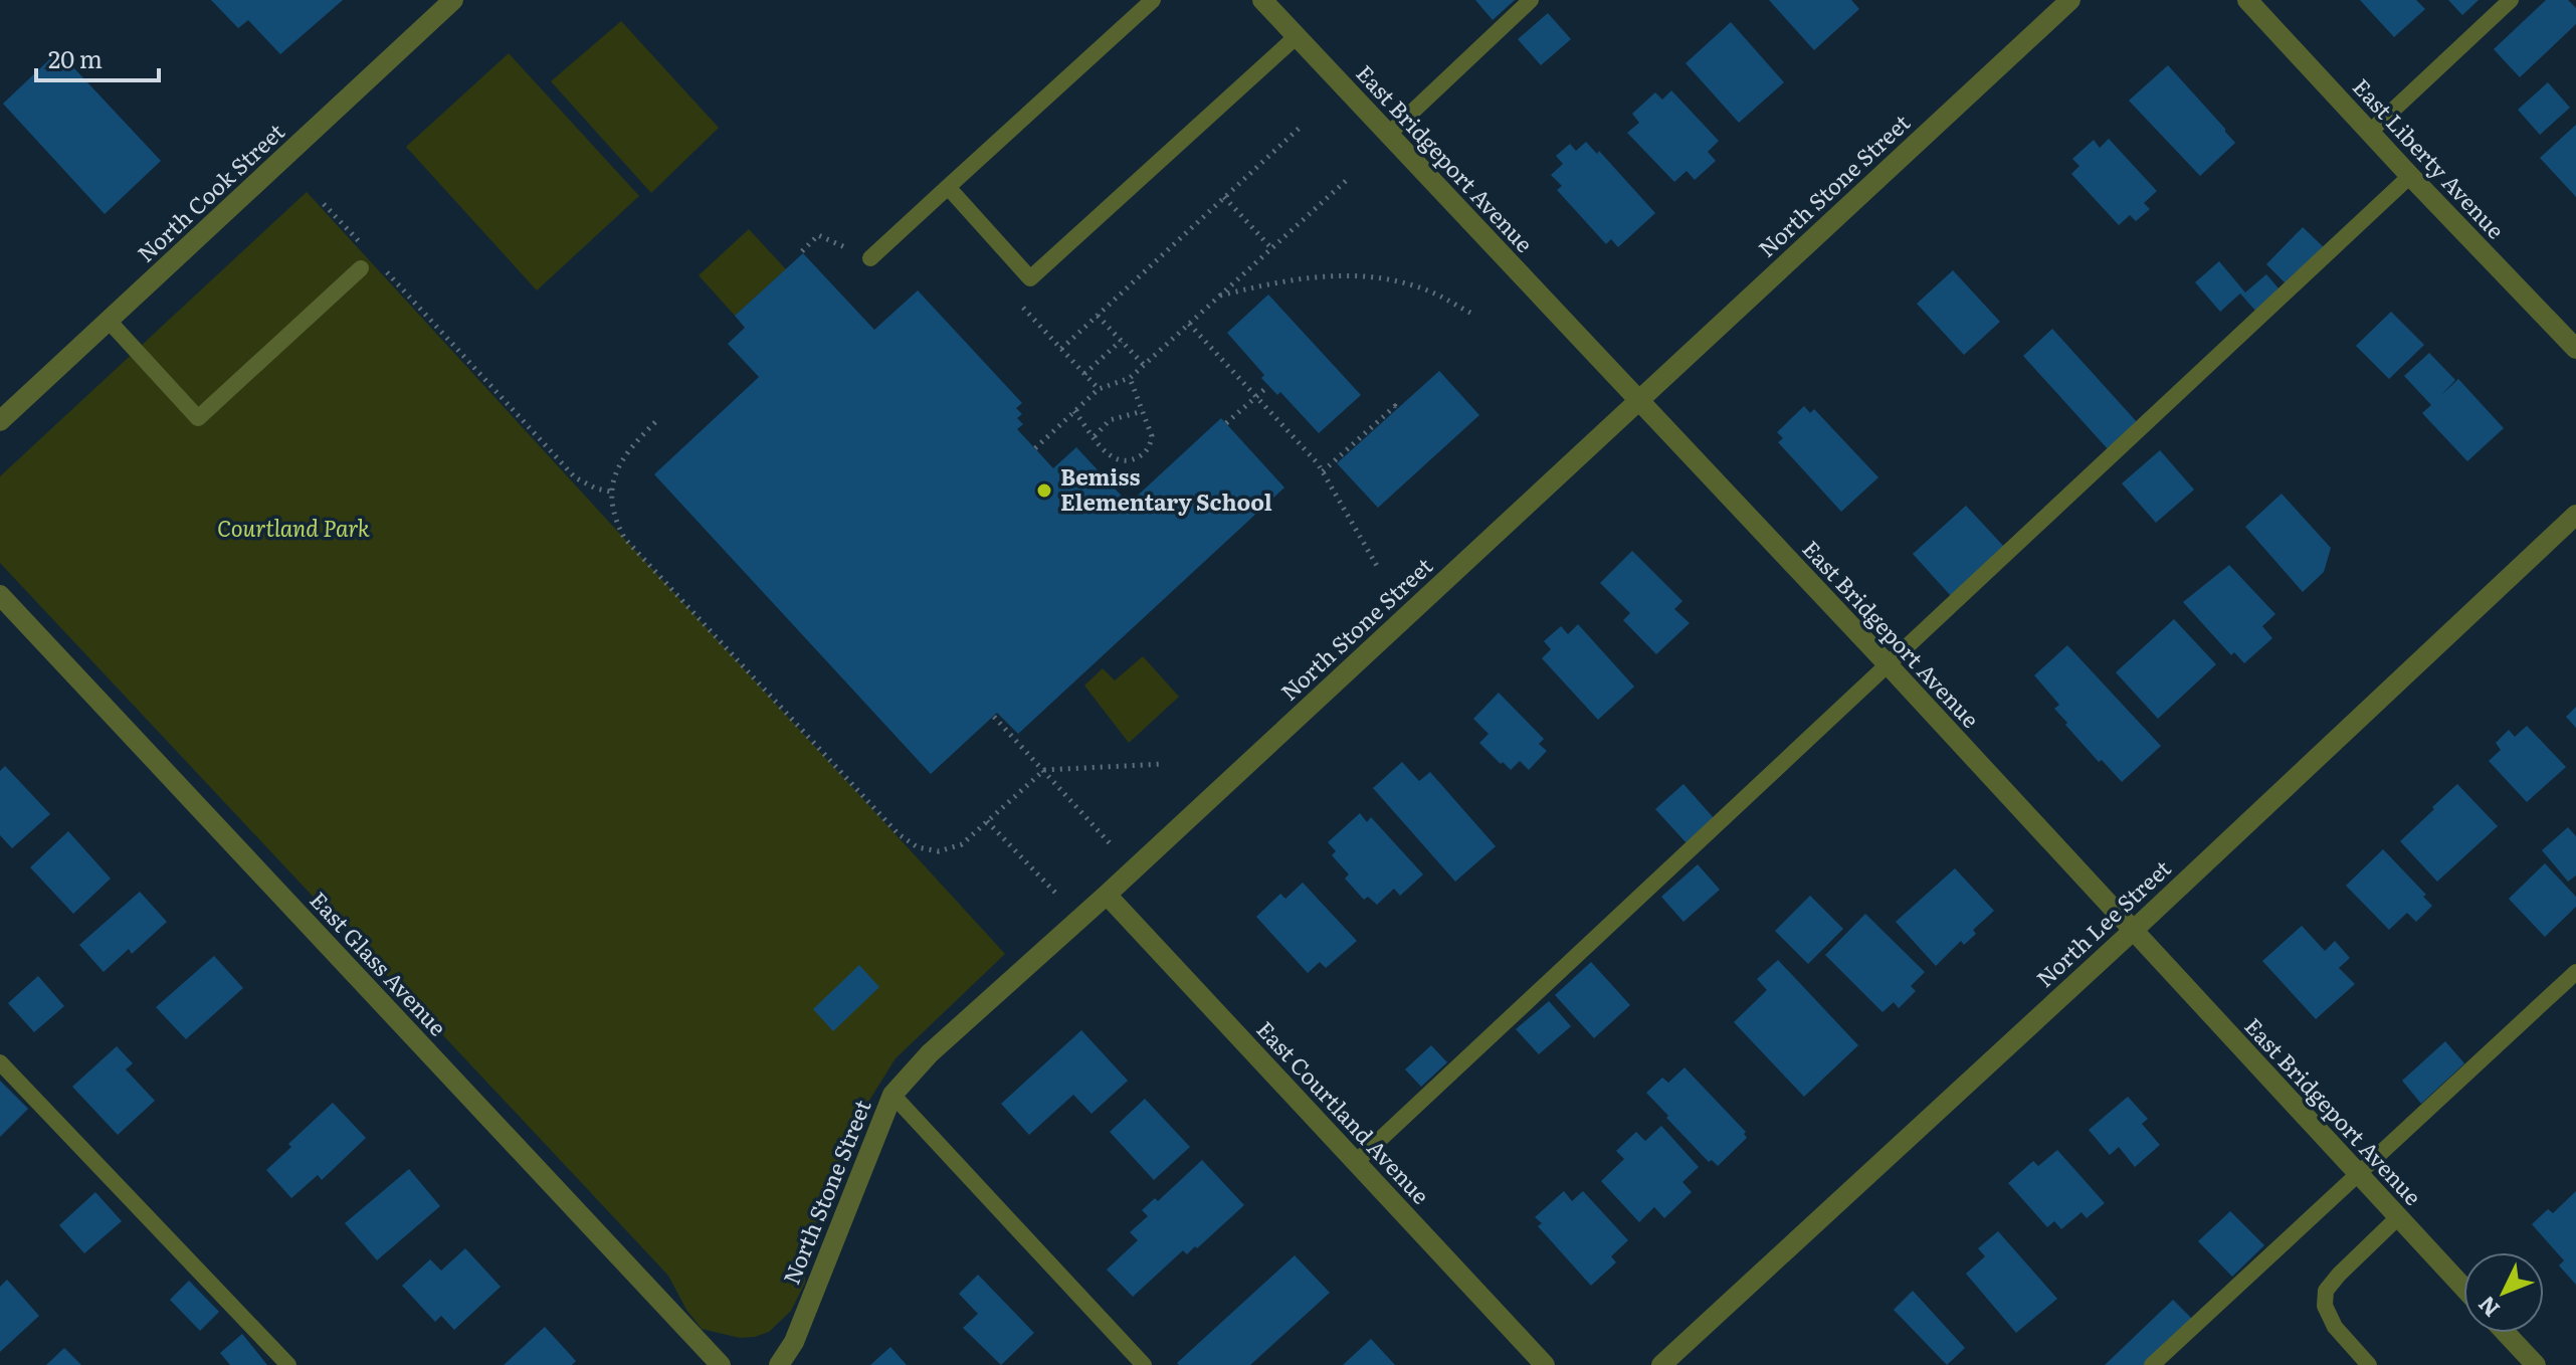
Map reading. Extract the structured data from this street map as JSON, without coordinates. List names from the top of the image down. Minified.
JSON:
{"streets":{"street":["East Bridgeport Avenue","East Liberty Avenue","North Stone Street","North Cook Street","North Lee Street","East Glass Avenue","East Courtland Avenue"]},"crossings":[["East Bridgeport Avenue","North Stone Street"],["East Bridgeport Avenue","North Lee Street"],["North Stone Street","East Courtland Avenue"]],"parks":["Courtland Park"],"places":["Bemiss Elementary School"],"scale_bar":"20 m","north":"bottom left"}
